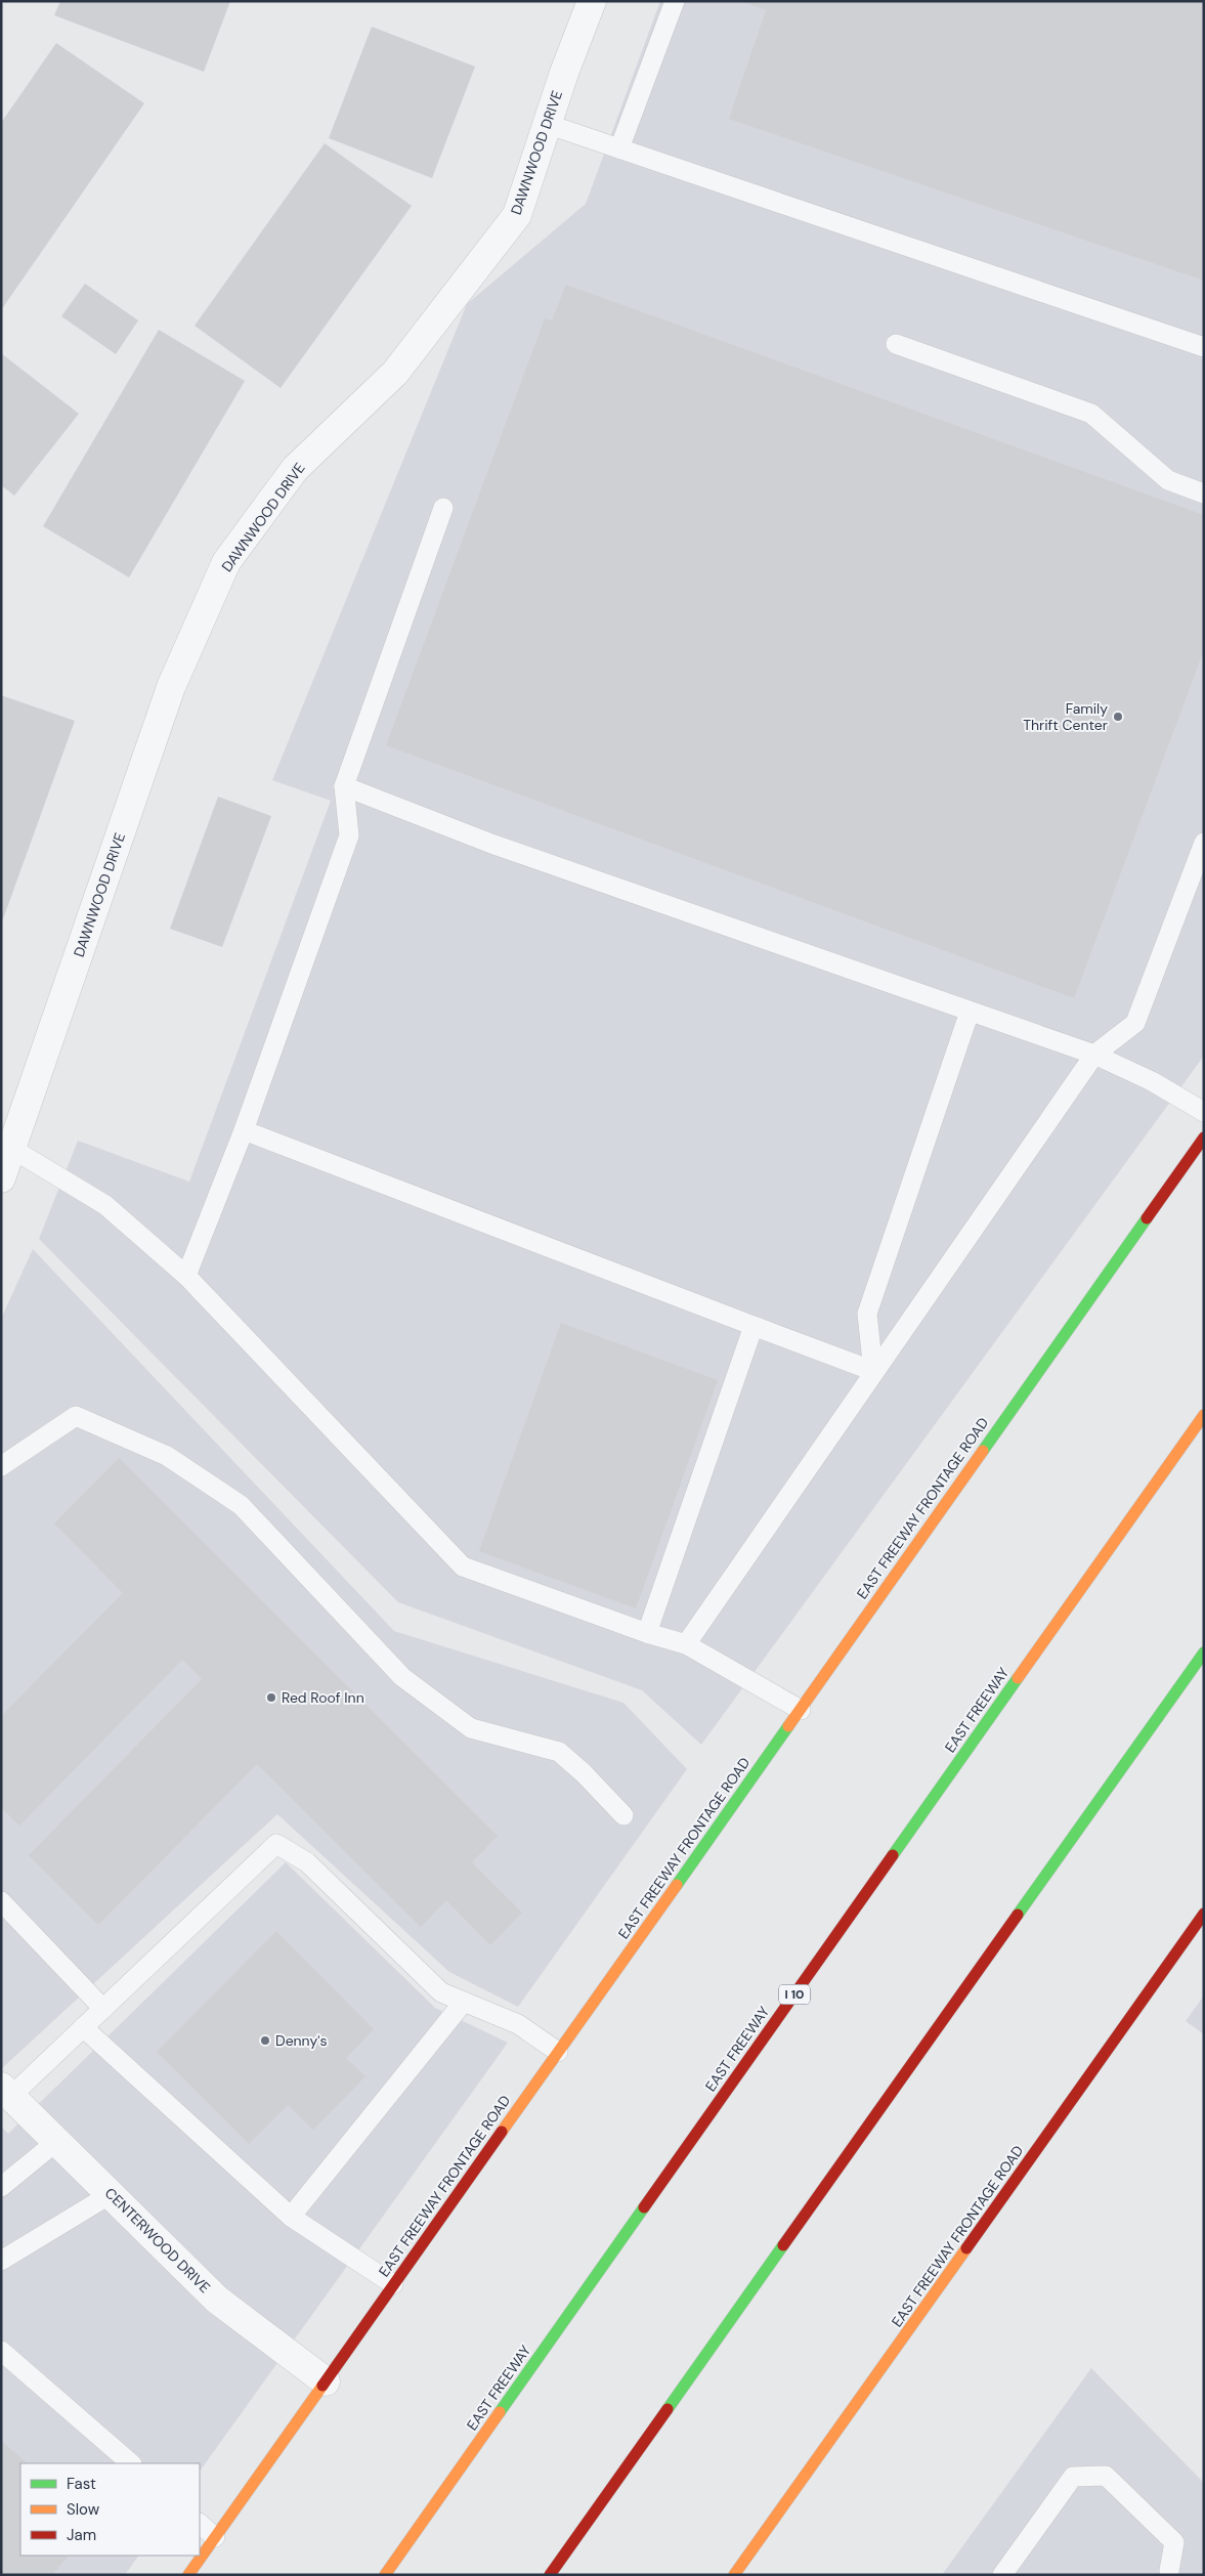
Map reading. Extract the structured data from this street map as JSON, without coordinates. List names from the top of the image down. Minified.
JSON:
{"streets":{"main road":["EAST FREEWAY FRONTAGE ROAD","EAST FREEWAY","I 10"],"street":["DAWNWOOD DRIVE","CENTERWOOD DRIVE"]},"crossings":[["EAST FREEWAY FRONTAGE ROAD","CENTERWOOD DRIVE"]],"places":["Family Thrift Center","Red Roof Inn","Denny's"],"legend":["Fast","Slow","Jam"]}
